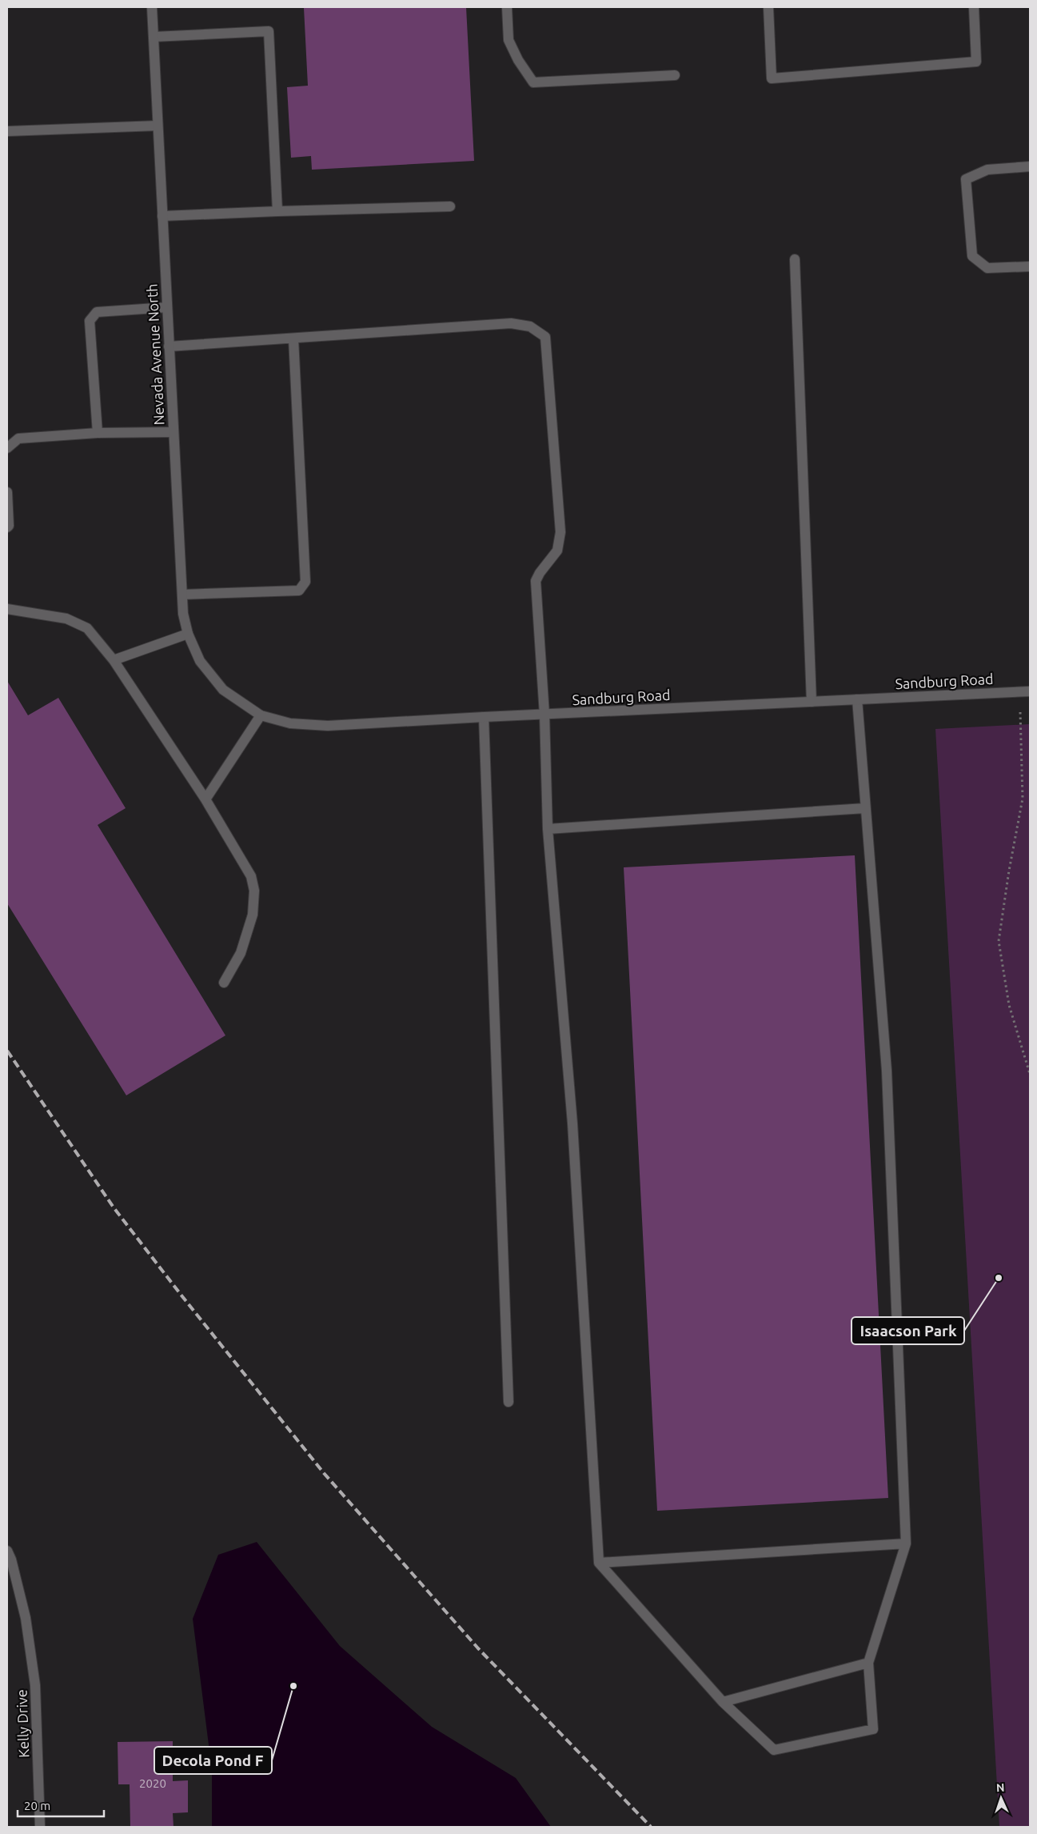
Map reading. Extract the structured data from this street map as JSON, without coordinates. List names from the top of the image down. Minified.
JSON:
{"streets":{"street":["Nevada Avenue North","Sandburg Road","Kelly Drive"]},"crossings":[["Nevada Avenue North","Sandburg Road"]],"places":["Isaacson Park","Decola Pond F"],"house_numbers":["2020"],"scale_bar":"20 m","north":"top"}
